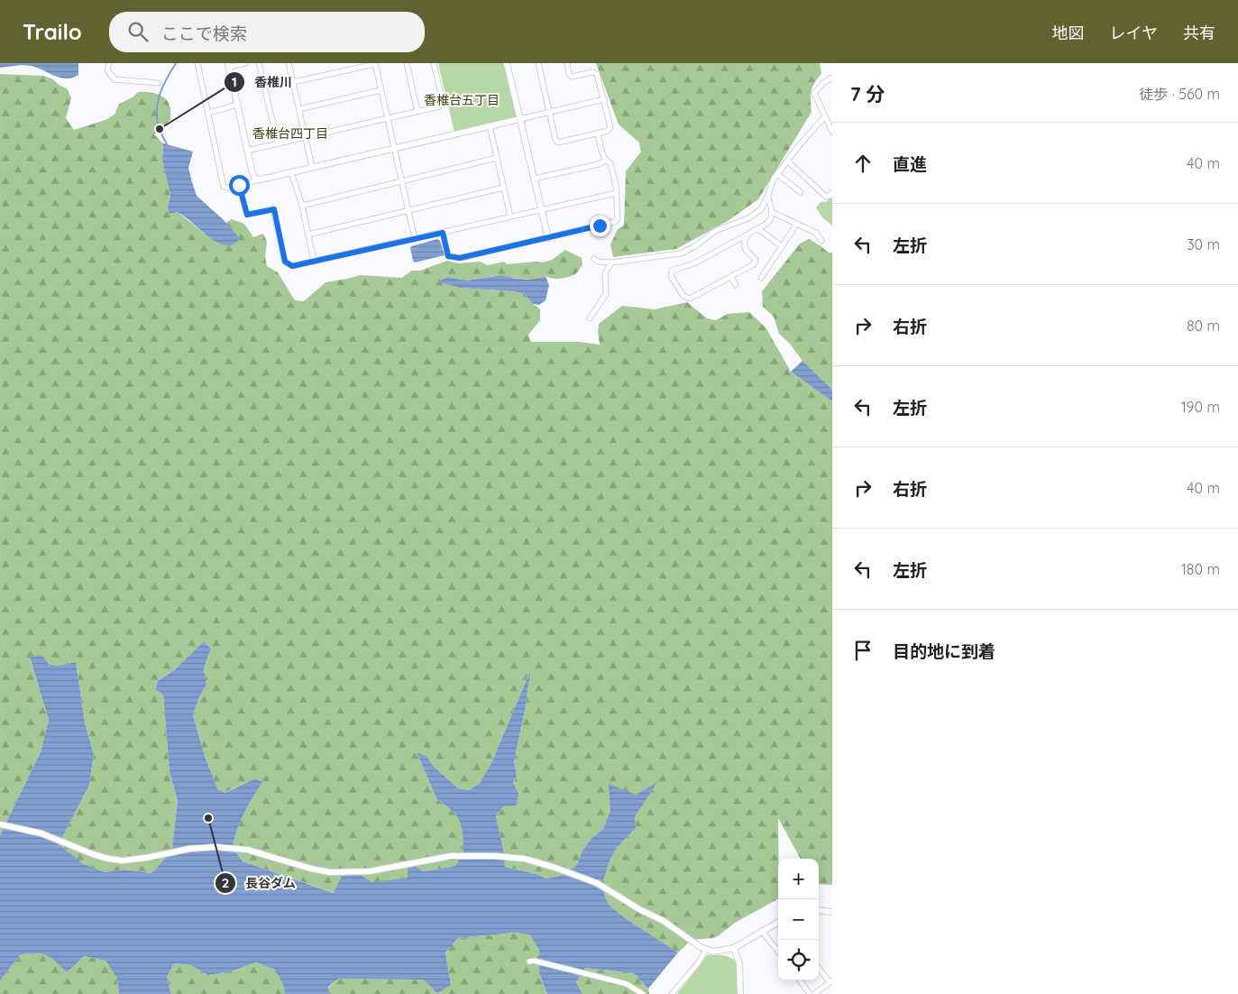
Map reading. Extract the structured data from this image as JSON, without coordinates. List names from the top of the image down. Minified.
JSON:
{"districts":["香椎台五丁目","香椎台四丁目"],"places":["香椎川","長谷ダム"],"page":{"header":"Trailo","search":"ここで検索","nav":["地図","レイヤ","共有"],"heading":["7 分","徒歩 · 560 m"],"list":[["直進","40 m"],["左折","30 m"],["右折","80 m"],["左折","190 m"],["右折","40 m"],["左折","180 m"],"目的地に到着"],"map_buttons":["+","−"]}}
